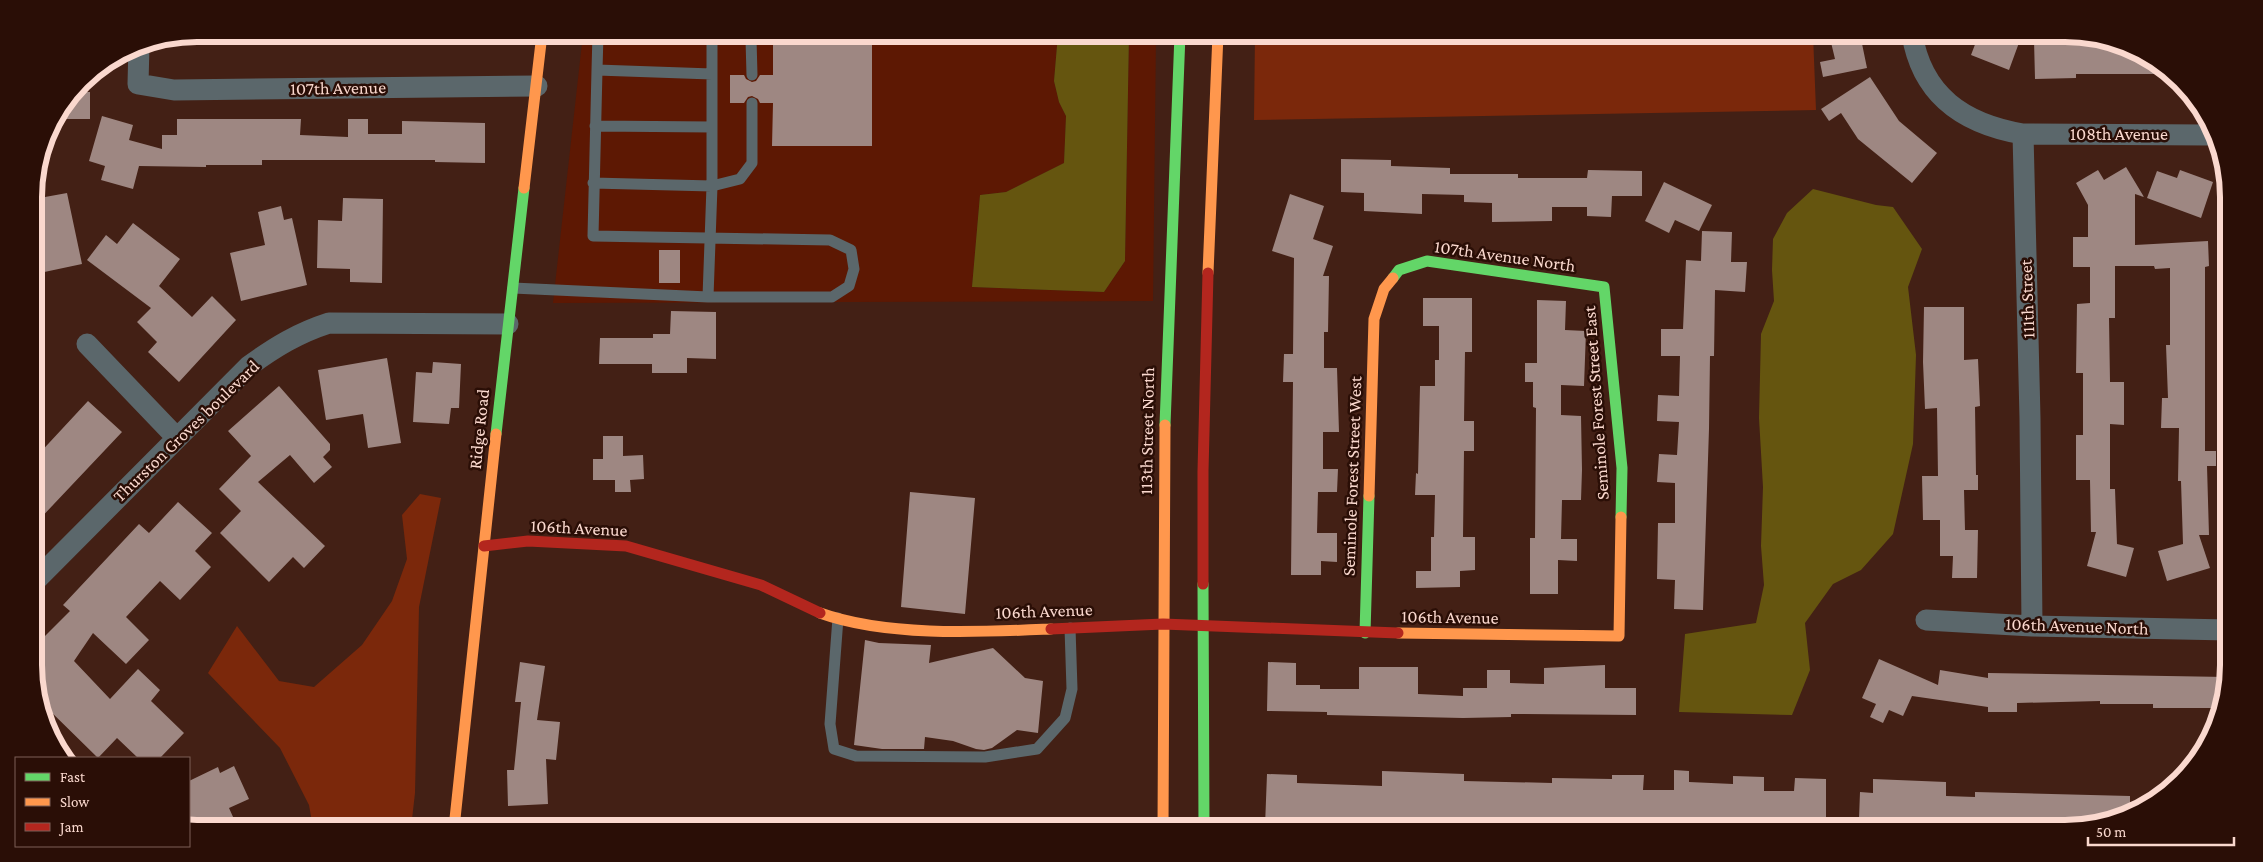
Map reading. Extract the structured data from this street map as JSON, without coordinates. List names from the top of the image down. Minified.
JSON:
{"streets":{"street":["107th Avenue","108th Avenue","107th Avenue North","111th Street","Seminole Forest Street East","Ridge Road","Thurston Groves boulevard","113th Street North","Seminole Forest Street West","106th Avenue","106th Avenue North"]},"crossings":[["107th Avenue","Ridge Road"],["108th Avenue","111th Street"],["107th Avenue North","Seminole Forest Street East"],["107th Avenue North","Seminole Forest Street West"],["111th Street","106th Avenue North"],["Seminole Forest Street East","106th Avenue"],["Ridge Road","Thurston Groves boulevard"],["Ridge Road","106th Avenue"],["113th Street North","106th Avenue"],["Seminole Forest Street West","106th Avenue"]],"legend":["Fast","Slow","Jam"],"scale_bar":"50 m"}
